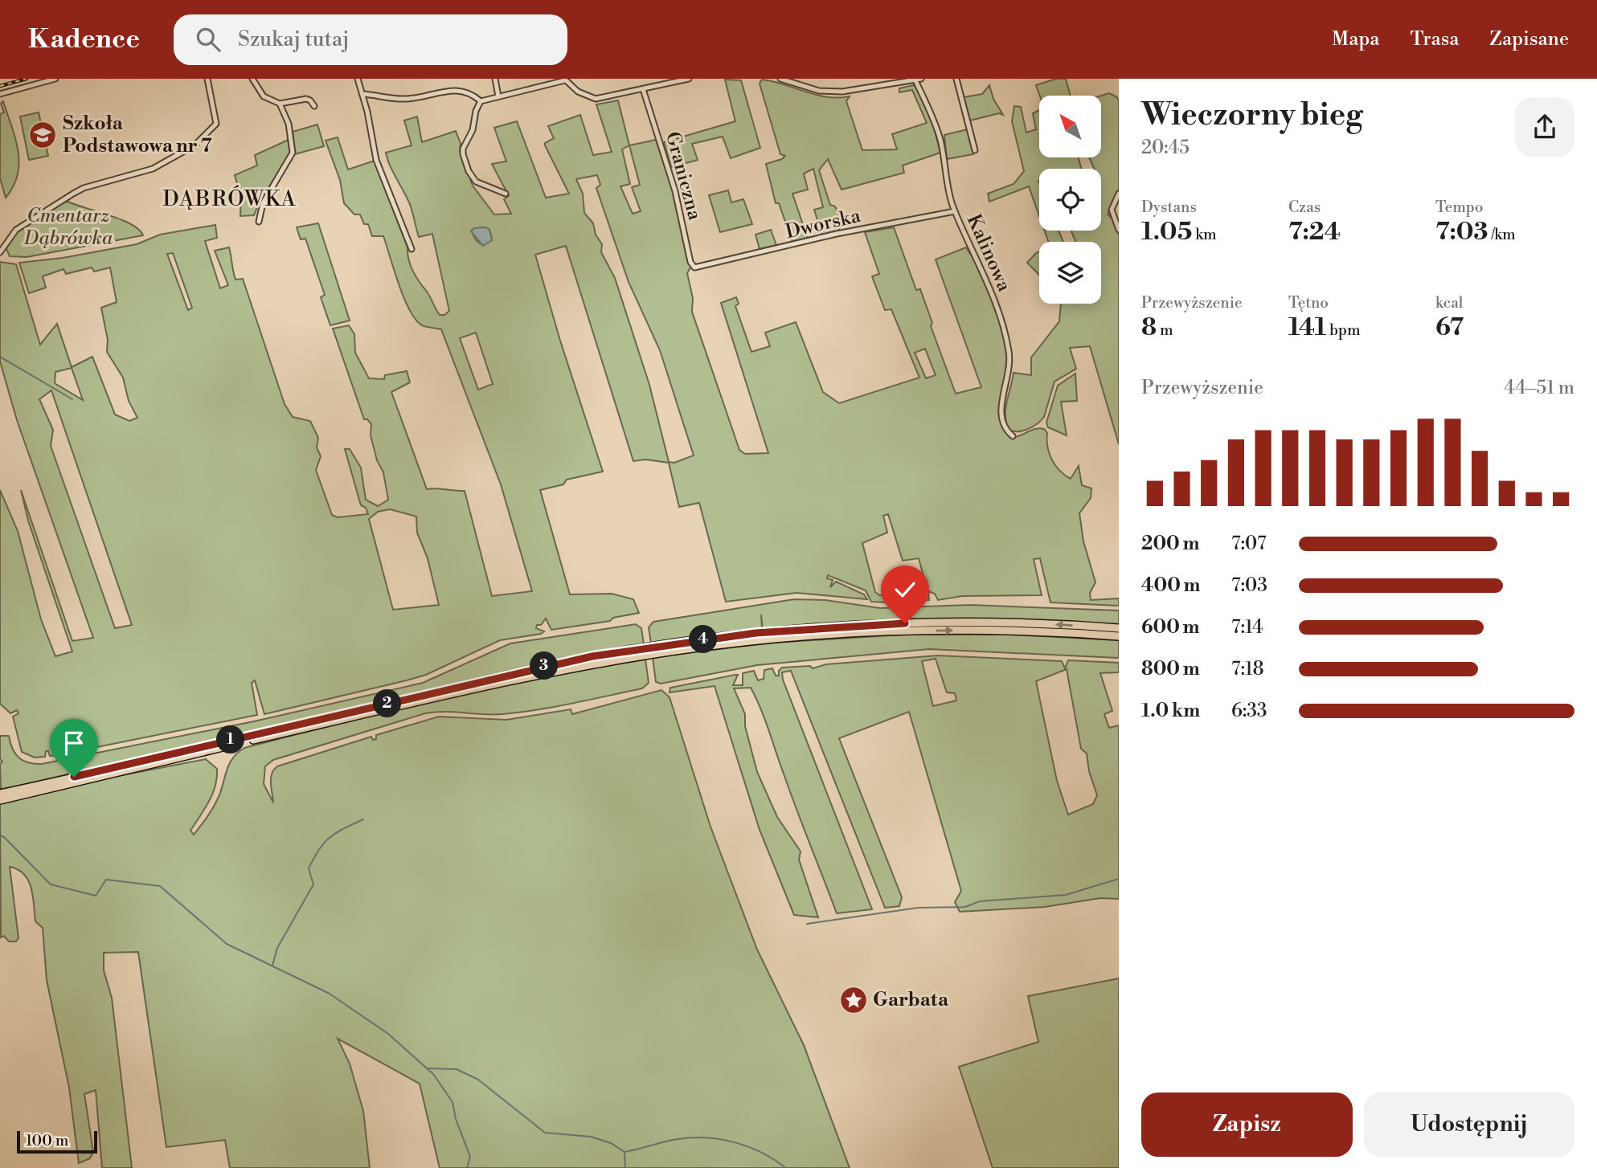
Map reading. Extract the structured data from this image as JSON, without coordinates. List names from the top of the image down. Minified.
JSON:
{"streets":{"street":["Graniczna","Dworska","Kalinowa"]},"crossings":[["Graniczna","Dworska"],["Dworska","Kalinowa"]],"districts":["DĄBRÓWKA"],"parks":["Cmentarz Dąbrówka"],"places":{"school or university":["Szkoła Podstawowa nr 7"],"place":["Garbata"]},"scale_bar":"100 m","north":"top left","page":{"header":"Kadence","search":"Szukaj tutaj","nav":["Mapa","Trasa","Zapisane"],"heading":["Wieczorny bieg","20:45"],"stats":[["Dystans","1.05 km"],["Czas","7:24"],["Tempo","7:03 /km"],["Przewyższenie","8 m"],["Tętno","141 bpm"],["kcal","67"]],"chart":["Przewyższenie","44–51 m"],"list":[{"name":"200 m","note":"7:07"},{"name":"400 m","note":"7:03"},{"name":"600 m","note":"7:14"},{"name":"800 m","note":"7:18"},{"name":"1.0 km","note":"6:33"}],"pins":["4","3","2","1"],"buttons":["Zapisz","Udostępnij"],"scale":"100 m"}}
